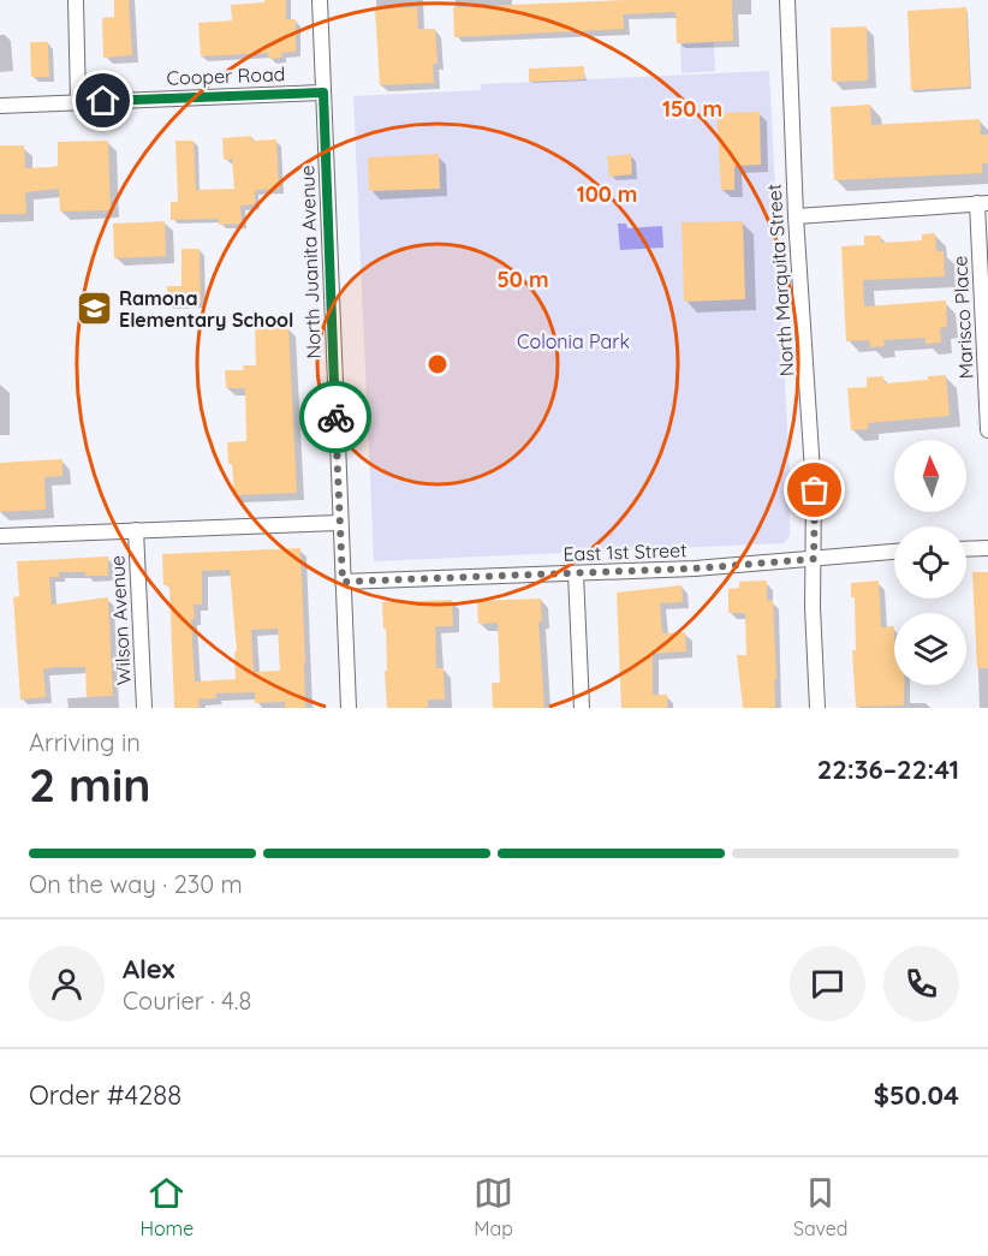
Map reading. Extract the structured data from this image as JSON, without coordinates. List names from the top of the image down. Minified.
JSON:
{"streets":{"street":["Cooper Road","North Juanita Avenue","North Marquita Street","Marisco Place","East 1st Street","Wilson Avenue"]},"crossings":[["Cooper Road","North Juanita Avenue"],["North Juanita Avenue","East 1st Street"],["North Marquita Street","East 1st Street"]],"parks":["Colonia Park"],"places":{"school or university":["Ramona Elementary School"]},"north":"top","page":{"heading":["2 min","Arriving in","22:36–22:41"],"panel":["Alex","Courier · 4.8","Order #4288","$50.04"],"bar":"On the way · 230 m","tabs":["Home","Map","Saved"]},"rings":["150 m","100 m","50 m"]}
